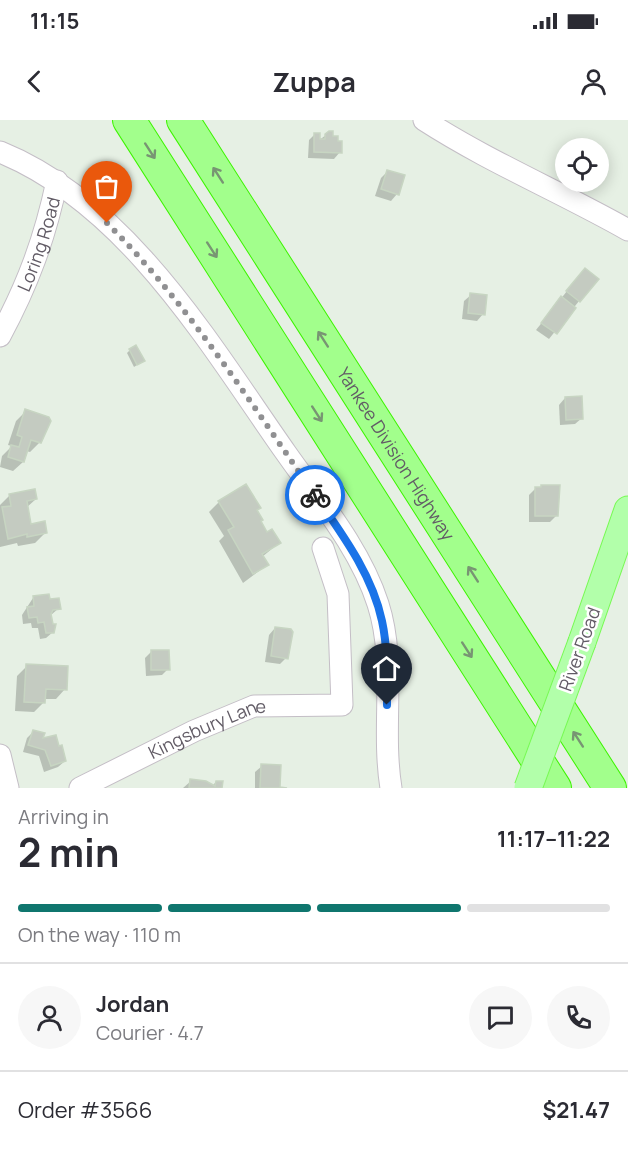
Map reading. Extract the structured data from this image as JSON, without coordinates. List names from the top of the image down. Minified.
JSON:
{"streets":{"highway":["Yankee Division Highway"],"main road":["River Road"],"street":["Loring Road","Kingsbury Lane"]},"page":{"status":"11:15","header":"Zuppa","heading":["2 min","Arriving in","11:17–11:22"],"panel":["Jordan","Courier · 4.7","Order #3566","$21.47"],"bar":"On the way · 110 m"}}
